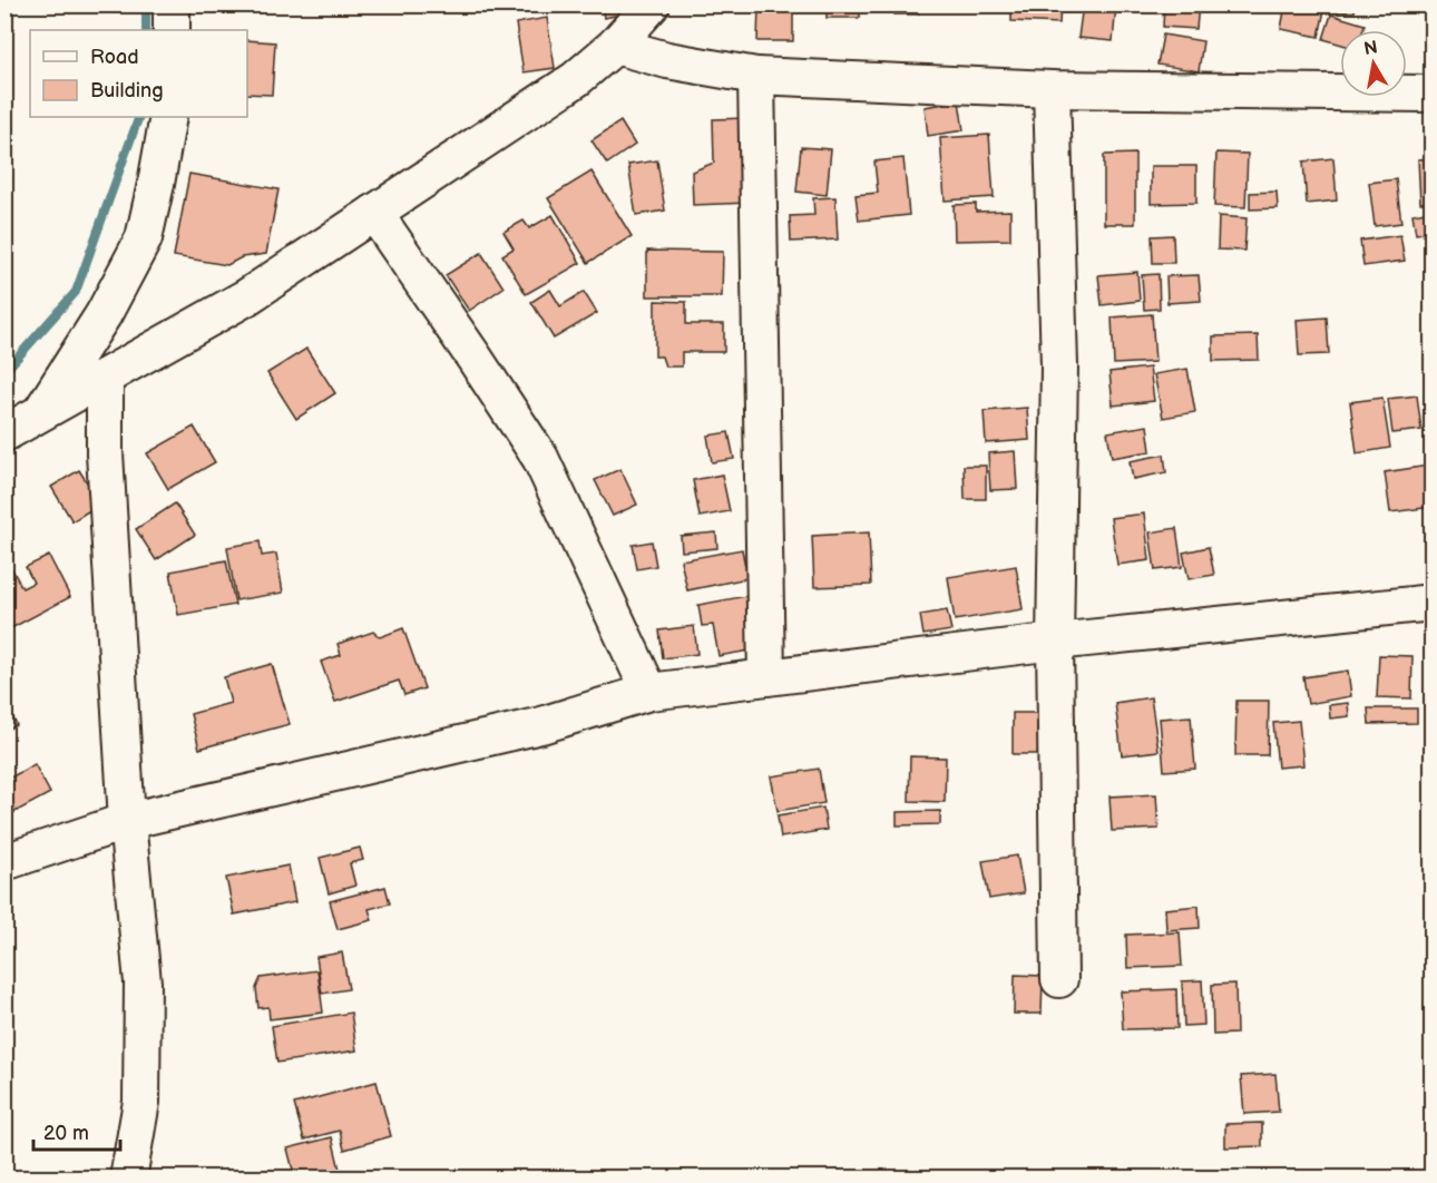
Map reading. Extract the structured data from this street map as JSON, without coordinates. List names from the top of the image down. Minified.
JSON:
{"legend":["Road","Building"],"scale_bar":"20 m","north":"top"}
